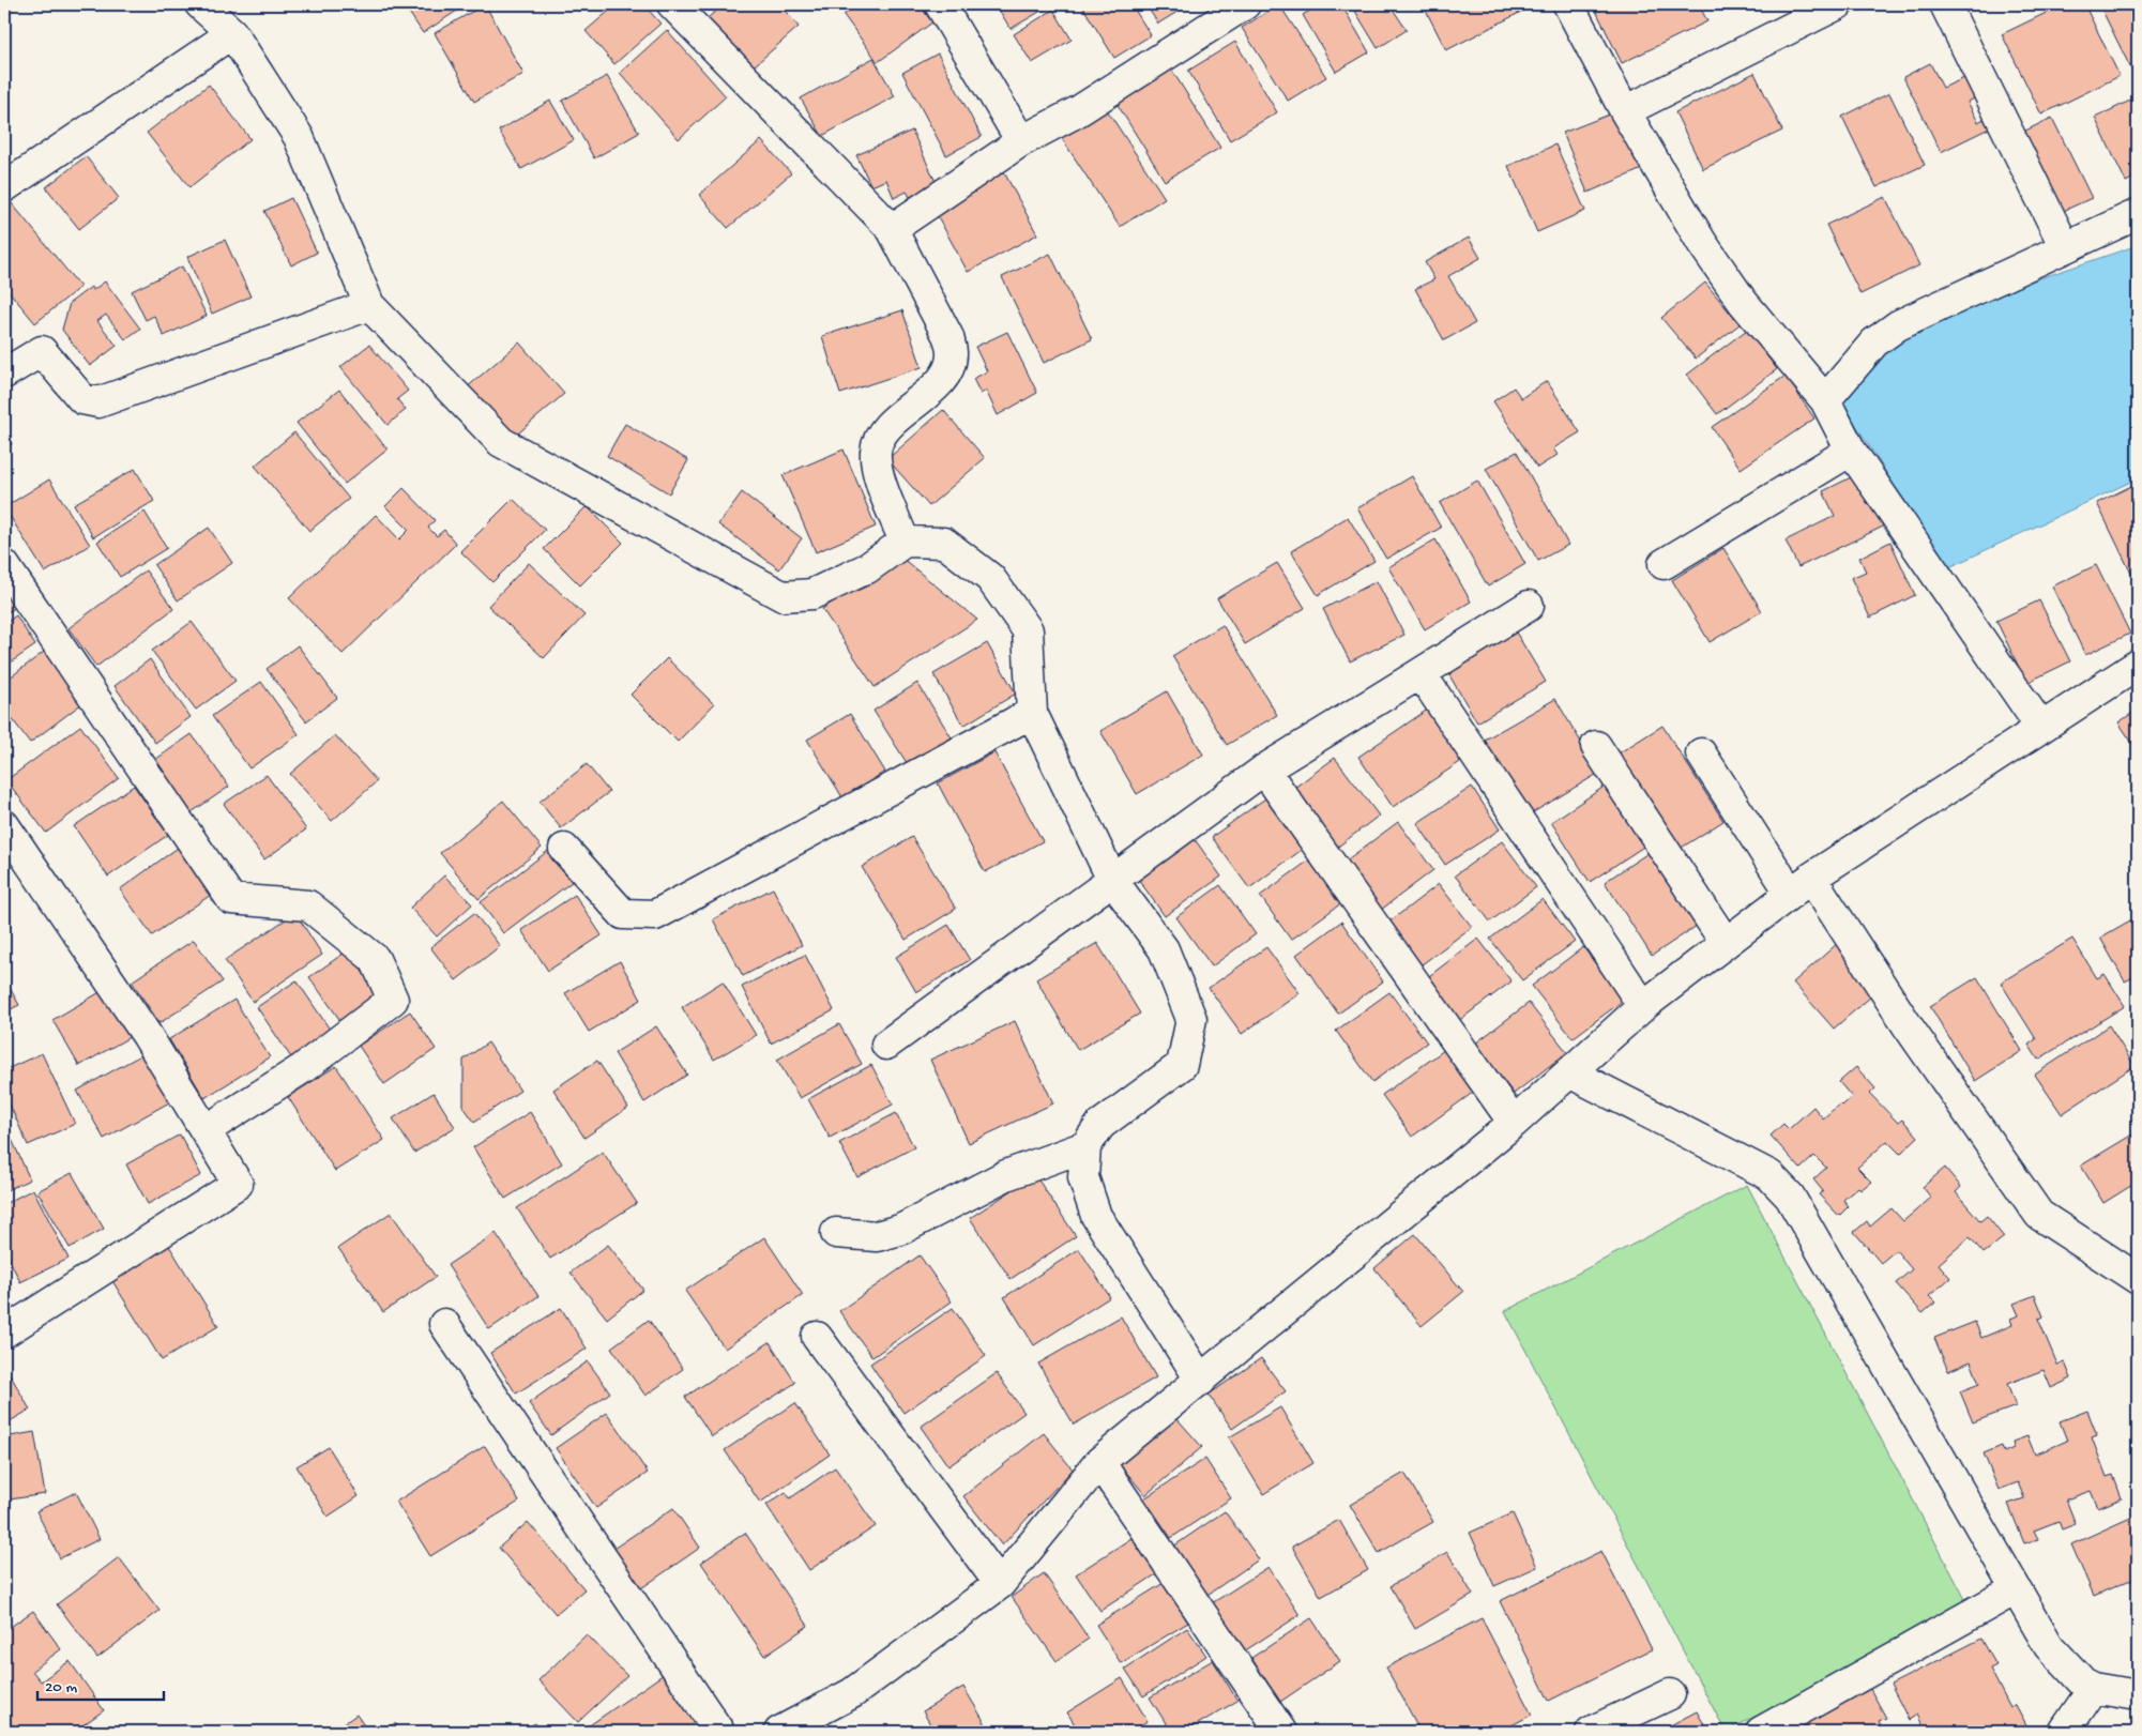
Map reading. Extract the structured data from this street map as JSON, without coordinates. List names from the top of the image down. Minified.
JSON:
{"scale_bar":"20 m"}
